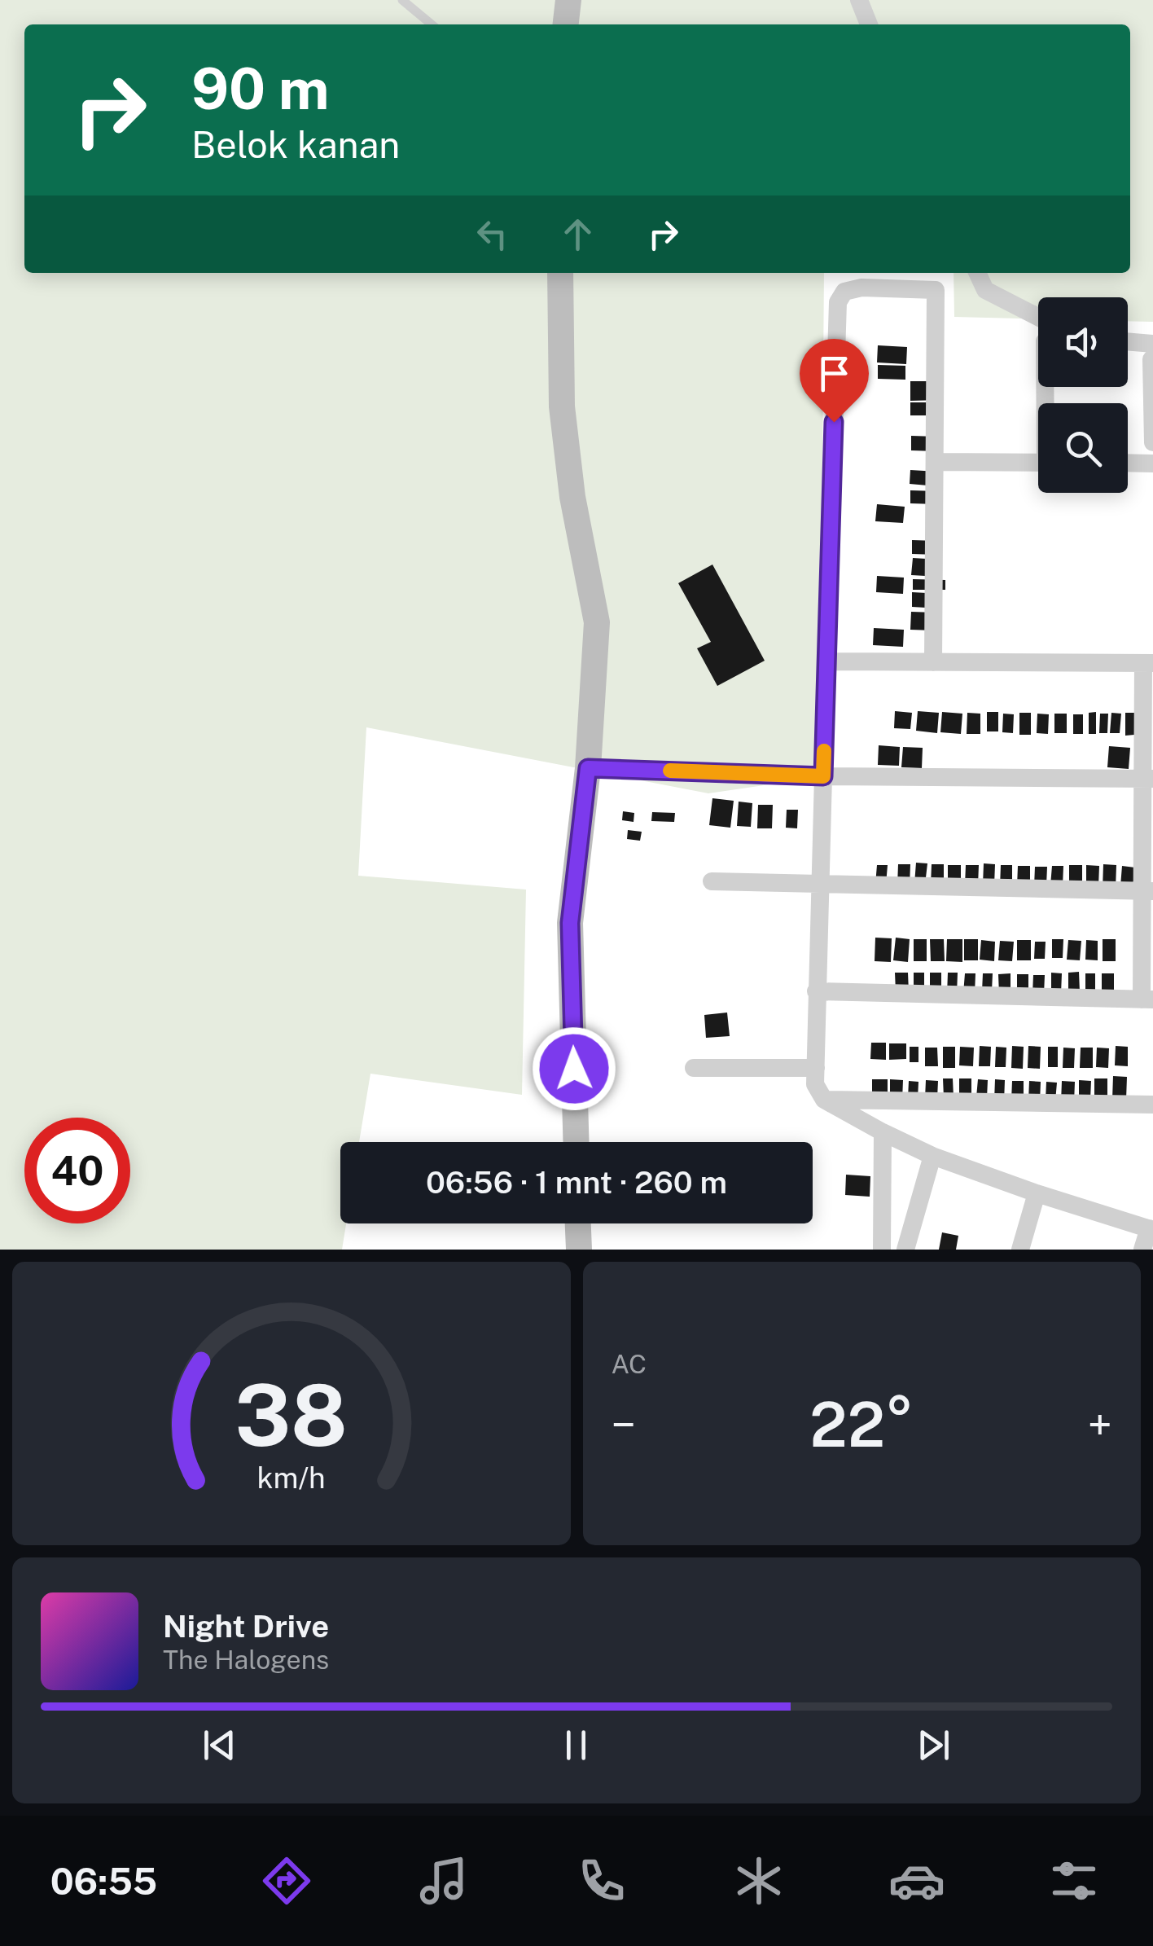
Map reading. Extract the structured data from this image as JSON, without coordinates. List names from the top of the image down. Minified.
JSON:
{"page":{"turn":["90 m","Belok kanan"],"limit":"40","trip":"06:56 · 1 mnt · 260 m","tile":"AC","heat":["−","22°","+"],"song":["Night Drive","The Halogens"],"tabs":"06:55","gauge":["38","km/h"]}}
